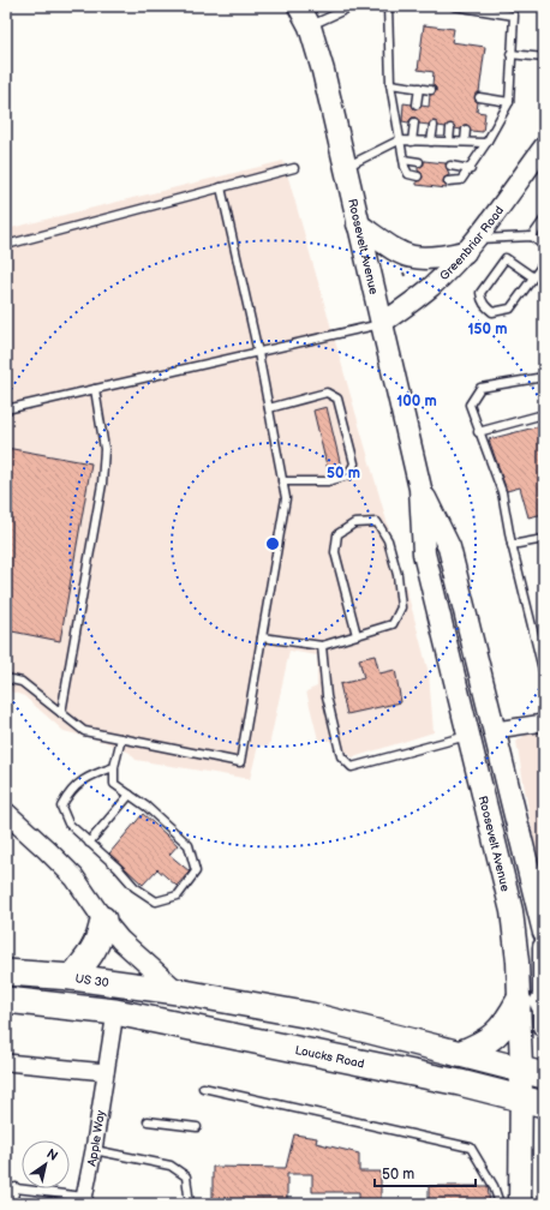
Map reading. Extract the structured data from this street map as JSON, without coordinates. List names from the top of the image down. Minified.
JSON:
{"streets":{"highway":["US 30","Loucks Road"],"main road":["Roosevelt Avenue"],"street":["Greenbriar Road","Apple Way"]},"crossings":[["Greenbriar Road","Roosevelt Avenue"],["Roosevelt Avenue","US 30"],["Roosevelt Avenue","Loucks Road"],["Loucks Road","Apple Way"]],"scale_bar":"50 m","north":"top right","rings":["150 m","100 m","50 m"]}
